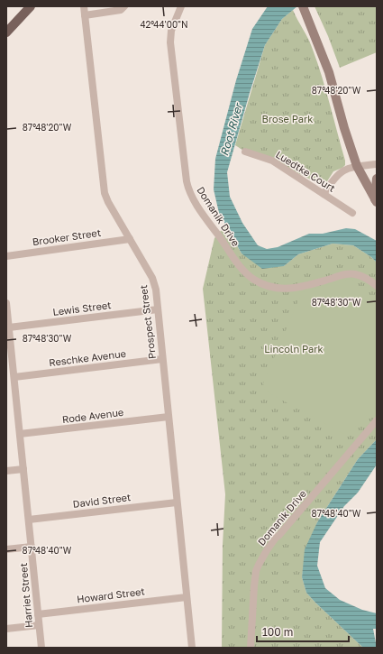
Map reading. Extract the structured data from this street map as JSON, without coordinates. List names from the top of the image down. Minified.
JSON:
{"streets":{"street":["Luedtke Court","Domanik Drive","Brooker Street","Lewis Street","Prospect Street","Reschke Avenue","Rode Avenue","David Street","Harriet Street","Howard Street"]},"crossings":[["Brooker Street","Prospect Street"],["Lewis Street","Prospect Street"],["Lewis Street","Harriet Street"],["Prospect Street","Reschke Avenue"],["Prospect Street","Rode Avenue"],["Prospect Street","David Street"],["Prospect Street","Howard Street"],["Reschke Avenue","Harriet Street"],["Rode Avenue","Harriet Street"],["David Street","Harriet Street"],["Harriet Street","Howard Street"]],"water":["Root River"],"parks":["Brose Park","Lincoln Park"],"scale_bar":"100 m","coordinates":["42°44'00\"N","87°48'20\"W","87°48'30\"W","87°48'40\"W"]}
